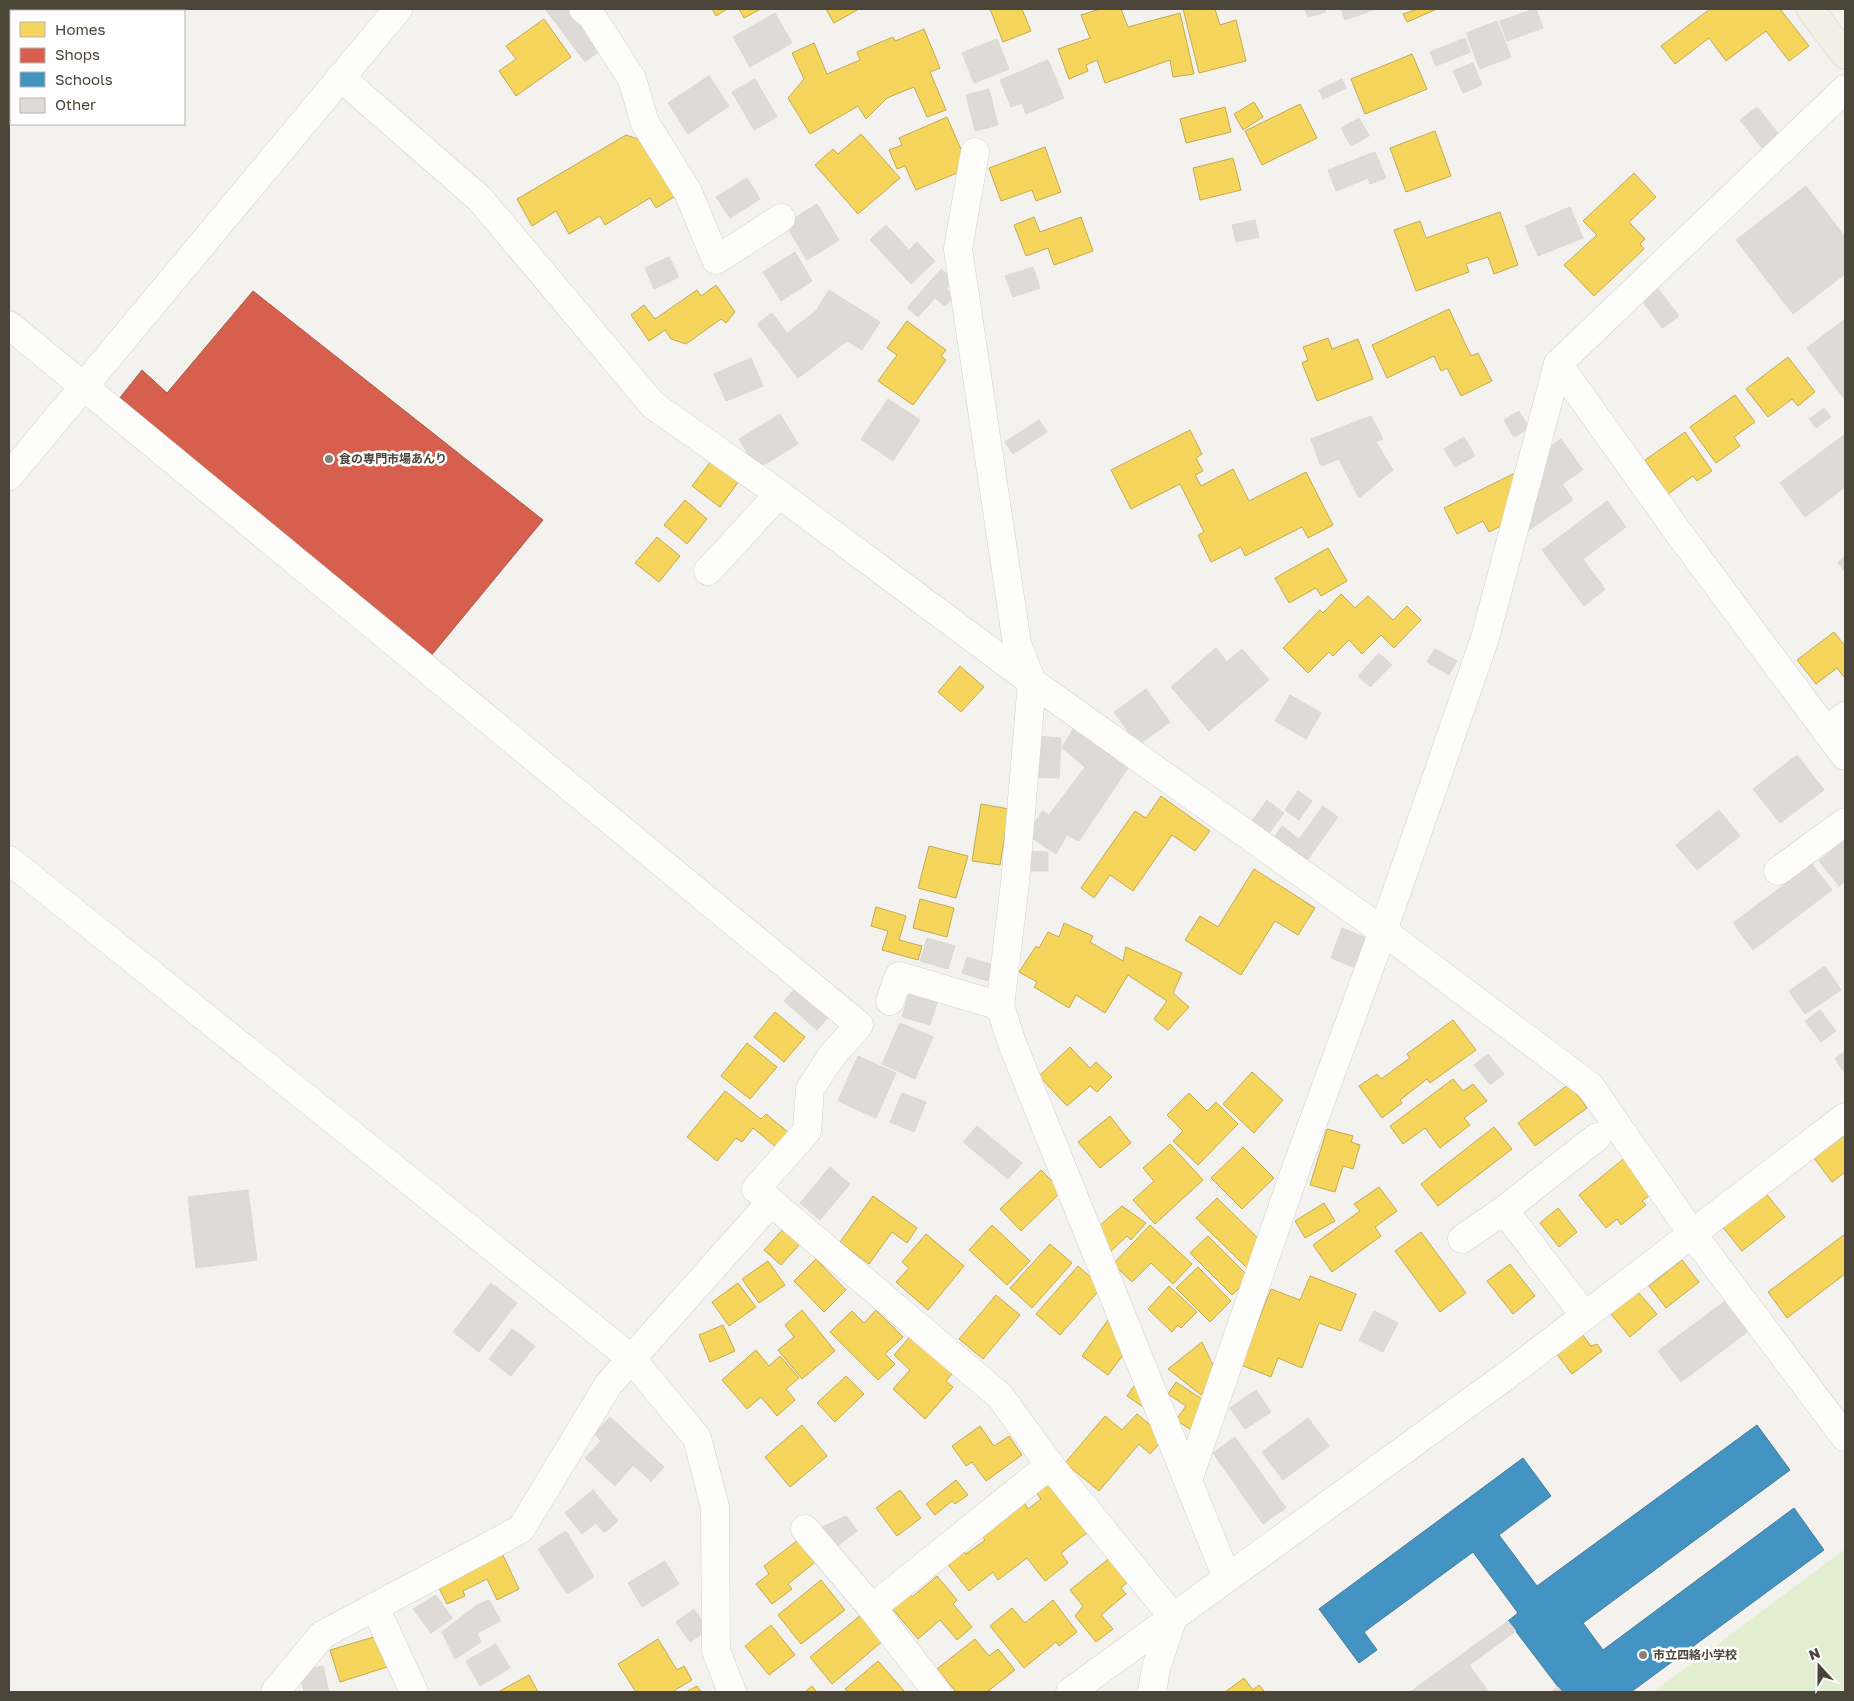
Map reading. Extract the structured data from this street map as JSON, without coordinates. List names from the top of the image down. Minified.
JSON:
{"places":["食の専門市場あんり","市立四絡小学校"],"legend":["Homes","Shops","Schools","Other"],"north":"top"}
